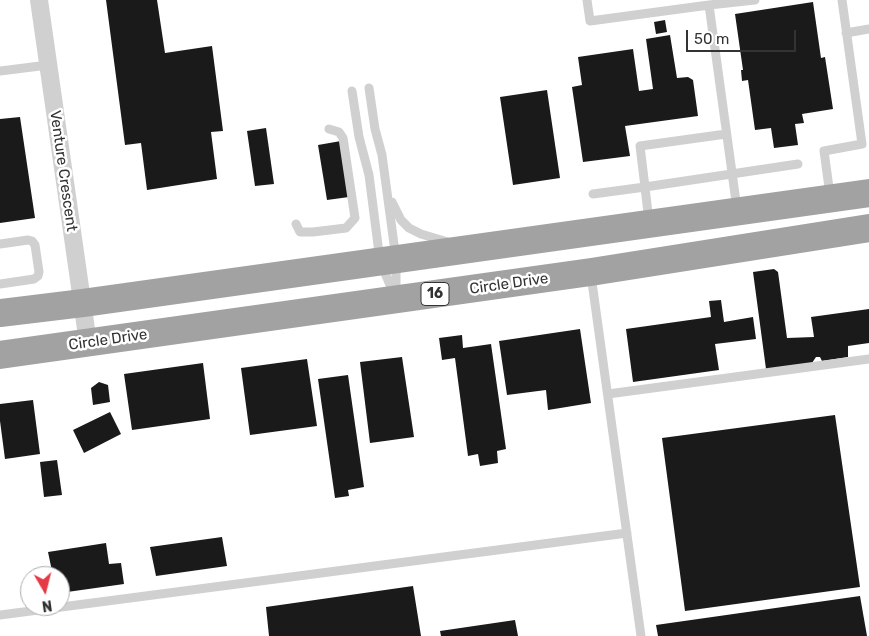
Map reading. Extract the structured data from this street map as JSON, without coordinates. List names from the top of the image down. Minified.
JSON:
{"streets":{"highway":["Circle Drive","16"],"street":["Venture Crescent"]},"crossings":[["Venture Crescent","Circle Drive"]],"scale_bar":"50 m","north":"bottom"}
